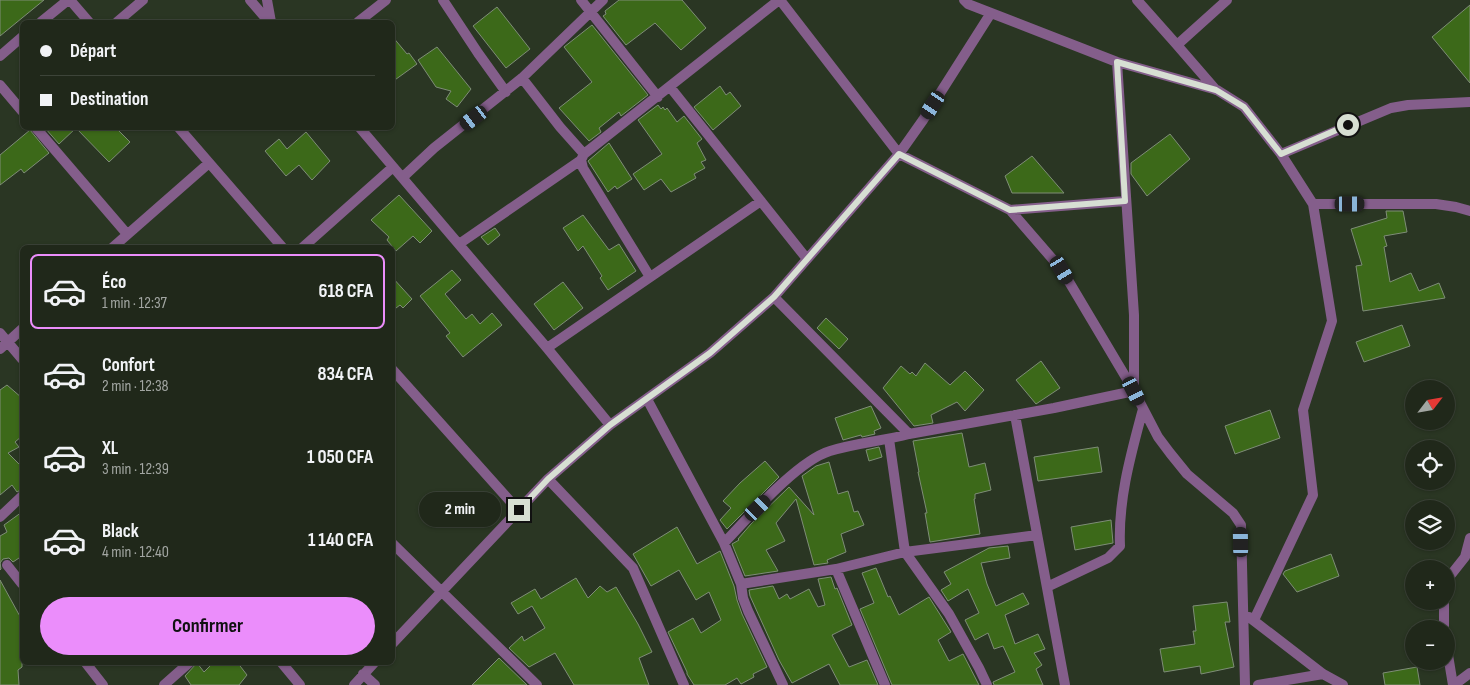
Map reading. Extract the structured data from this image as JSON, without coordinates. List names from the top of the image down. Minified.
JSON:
{"north":"top right","page":{"banner":["Départ","Destination"],"list":[{"name":"Éco","note":"1 min · 12:37","value":"618 CFA"},{"name":"Confort","note":"2 min · 12:38","value":"834 CFA"},{"name":"XL","note":"3 min · 12:39","value":"1 050 CFA"},{"name":"Black","note":"4 min · 12:40","value":"1 140 CFA"}],"map_buttons":["+","−"],"bubble":"2 min","buttons":"Confirmer"}}
